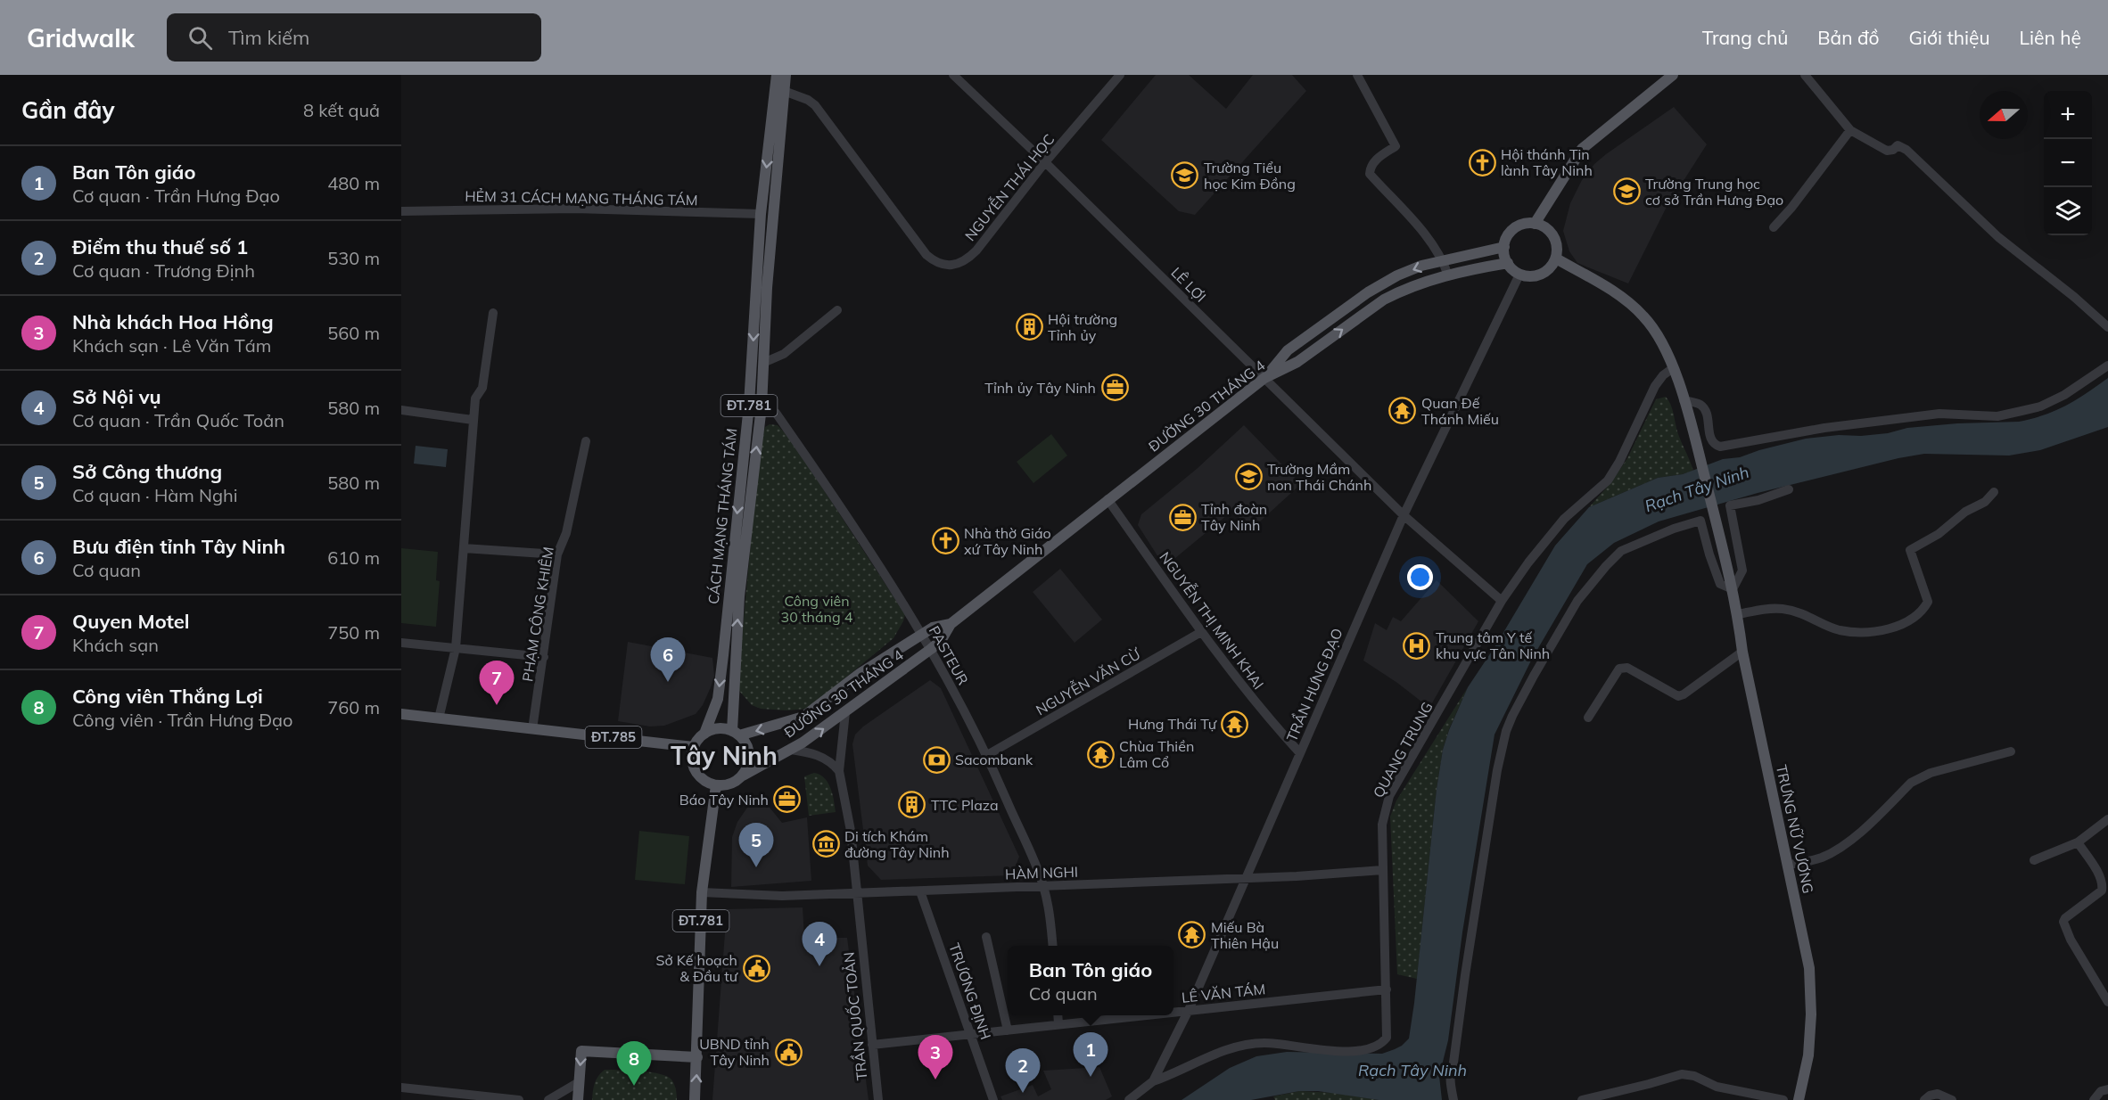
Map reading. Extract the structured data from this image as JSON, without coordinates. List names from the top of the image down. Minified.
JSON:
{"streets":{"main road":["ĐT.781","ĐƯỜNG 30 THÁNG 4","CÁCH MẠNG THÁNG TÁM","ĐT.785","TRƯNG NỮ VƯƠNG"],"street":["NGUYỄN THÁI HỌC","HẺM 31 CÁCH MẠNG THÁNG TÁM","LÊ LỢI","PHẠM CÔNG KHIÊM","NGUYỄN THỊ MINH KHAI","PASTEUR","NGUYỄN VĂN CỪ","TRẦN HƯNG ĐẠO","QUANG TRUNG","HÀM NGHI","TRƯƠNG ĐỊNH","LÊ VĂN TÁM","TRẦN QUỐC TOẢN"]},"crossings":[["NGUYỄN THÁI HỌC","LÊ LỢI"],["NGUYỄN THÁI HỌC","CÁCH MẠNG THÁNG TÁM"],["HẺM 31 CÁCH MẠNG THÁNG TÁM","CÁCH MẠNG THÁNG TÁM"],["LÊ LỢI","ĐƯỜNG 30 THÁNG 4"],["LÊ LỢI","TRẦN HƯNG ĐẠO"],["LÊ LỢI","QUANG TRUNG"],["ĐT.781","ĐƯỜNG 30 THÁNG 4"],["ĐT.781","CÁCH MẠNG THÁNG TÁM"],["ĐT.781","ĐT.785"],["ĐT.781","HÀM NGHI"],["ĐƯỜNG 30 THÁNG 4","CÁCH MẠNG THÁNG TÁM"],["ĐƯỜNG 30 THÁNG 4","NGUYỄN THỊ MINH KHAI"],["ĐƯỜNG 30 THÁNG 4","PASTEUR"],["ĐƯỜNG 30 THÁNG 4","TRẦN HƯNG ĐẠO"],["ĐƯỜNG 30 THÁNG 4","ĐT.785"],["ĐƯỜNG 30 THÁNG 4","TRẦN QUỐC TOẢN"],["CÁCH MẠNG THÁNG TÁM","PASTEUR"],["CÁCH MẠNG THÁNG TÁM","ĐT.785"],["PHẠM CÔNG KHIÊM","ĐT.785"],["NGUYỄN THỊ MINH KHAI","NGUYỄN VĂN CỪ"],["NGUYỄN THỊ MINH KHAI","TRẦN HƯNG ĐẠO"],["PASTEUR","NGUYỄN VĂN CỪ"],["PASTEUR","HÀM NGHI"],["TRẦN HƯNG ĐẠO","QUANG TRUNG"],["TRẦN HƯNG ĐẠO","HÀM NGHI"],["TRẦN HƯNG ĐẠO","LÊ VĂN TÁM"],["QUANG TRUNG","HÀM NGHI"],["QUANG TRUNG","LÊ VĂN TÁM"],["HÀM NGHI","TRƯƠNG ĐỊNH"],["HÀM NGHI","TRẦN QUỐC TOẢN"],["TRƯƠNG ĐỊNH","LÊ VĂN TÁM"],["LÊ VĂN TÁM","TRẦN QUỐC TOẢN"]],"districts":["Tây Ninh"],"water":["Rạch Tây Ninh"],"parks":["Công viên 30 tháng 4"],"places":{"church":["Hội thánh Tin lành Tây Ninh","Nhà thờ Giáo xứ Tây Ninh"],"school or university":["Trường Tiểu học Kim Đồng","Trường Trung học cơ sở Trần Hưng Đạo","Trường Mầm non Thái Chánh"],"building":["Hội trường Tỉnh ủy","TTC Plaza"],"office":["Tỉnh ủy Tây Ninh","Tỉnh đoàn Tây Ninh","Báo Tây Ninh"],"temple":["Quan Đế Thánh Miếu","Hưng Thái Tự","Chùa Thiền Lâm Cổ","Miếu Bà Thiên Hậu"],"hospital":["Trung tâm Y tế khu vực Tân Ninh"],"bank":["Sacombank"],"museum":["Di tích Khám đường Tây Ninh"],"public building":["Sở Kế hoạch & Đầu tư","UBND tỉnh Tây Ninh"]},"north":"left","page":{"header":"Gridwalk","search":"Tìm kiếm","nav":["Trang chủ","Bản đồ","Giới thiệu","Liên hệ"],"heading":["Gần đây","8 kết quả"],"map_buttons":["+","−"],"list":[{"mark":"1","name":"Ban Tôn giáo","note":"Cơ quan · Trần Hưng Đạo","value":"480 m"},{"mark":"2","name":"Điểm thu thuế số 1","note":"Cơ quan · Trương Định","value":"530 m"},{"mark":"3","name":"Nhà khách Hoa Hồng","note":"Khách sạn · Lê Văn Tám","value":"560 m"},{"mark":"4","name":"Sở Nội vụ","note":"Cơ quan · Trần Quốc Toản","value":"580 m"},{"mark":"5","name":"Sở Công thương","note":"Cơ quan · Hàm Nghi","value":"580 m"},{"mark":"6","name":"Bưu điện tỉnh Tây Ninh","note":"Cơ quan","value":"610 m"},{"mark":"7","name":"Quyen Motel","note":"Khách sạn","value":"750 m"},{"mark":"8","name":"Công viên Thắng Lợi","note":"Công viên · Trần Hưng Đạo","value":"760 m"}],"pins":["6","7","5","4","1","3","8","2"],"popup":["Ban Tôn giáo","Cơ quan"]}}
